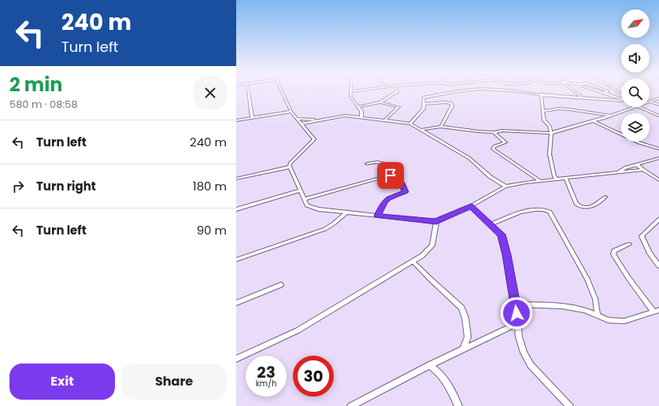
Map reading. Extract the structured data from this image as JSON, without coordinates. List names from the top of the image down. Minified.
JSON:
{"north":"top right","page":{"turn":["240 m","Turn left"],"heading":["2 min","580 m · 08:58"],"list":[{"name":"Turn left","value":"240 m"},{"name":"Turn right","value":"180 m"},{"name":"Turn left","value":"90 m"}],"speed":"23 km/h","limit":"30","buttons":["Exit","Share"]}}
